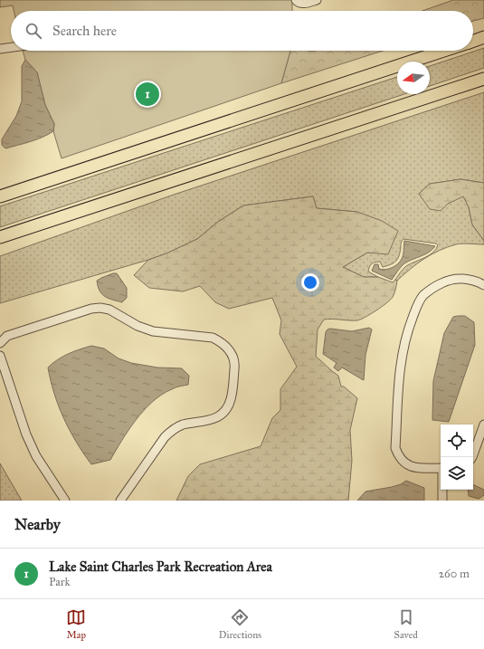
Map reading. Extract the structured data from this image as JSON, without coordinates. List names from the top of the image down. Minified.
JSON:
{"north":"left","page":{"search":"Search here","pins":"1","heading":"Nearby","list":[{"mark":"1","name":"Lake Saint Charles Park Recreation Area","note":"Park","value":"260 m"}],"nav":["Map","Directions","Saved"]}}
